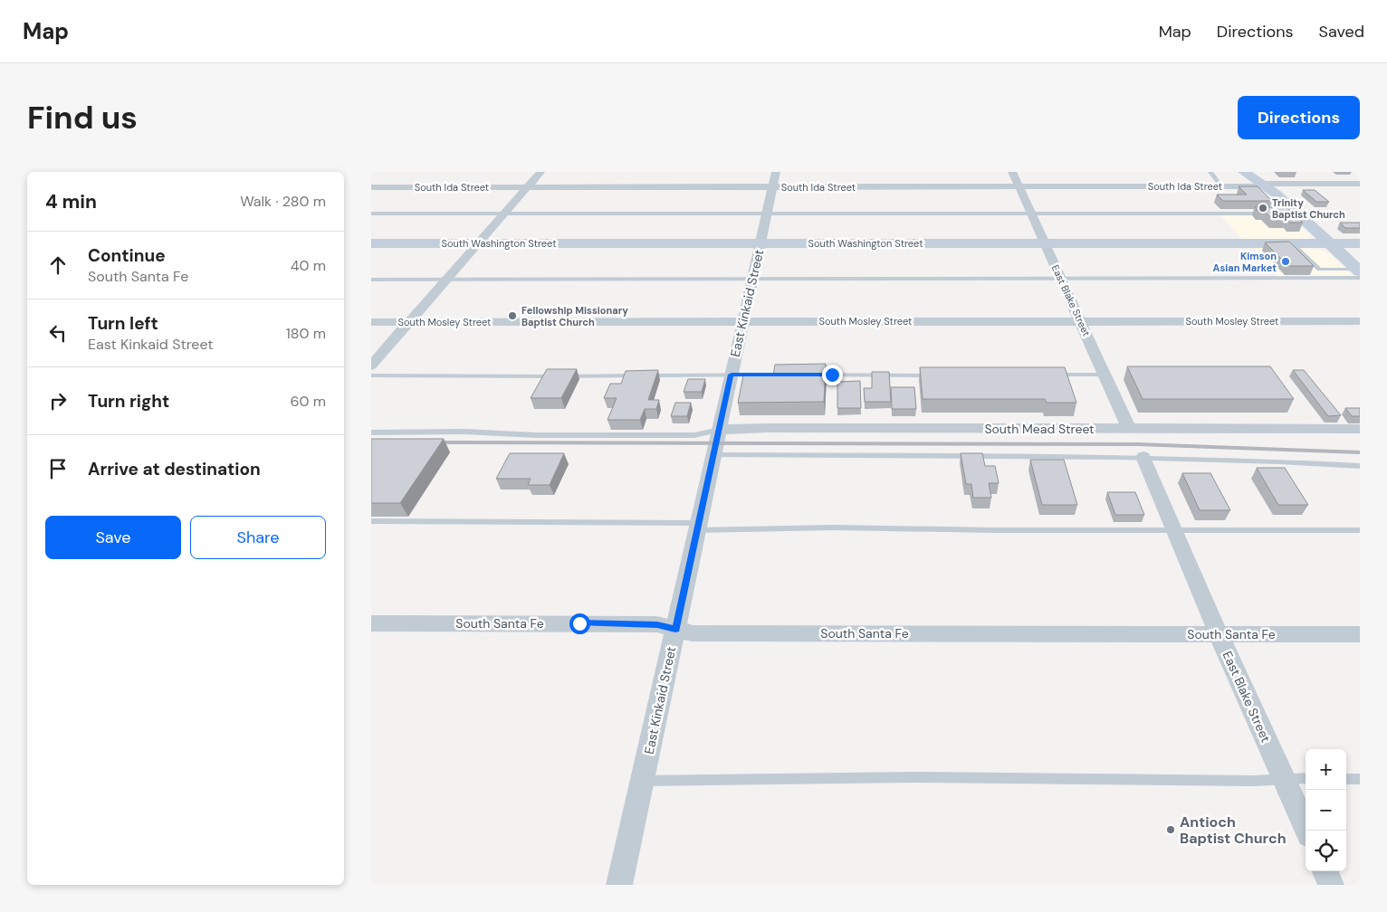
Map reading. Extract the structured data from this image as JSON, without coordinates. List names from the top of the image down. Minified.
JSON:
{"streets":{"street":["South Ida Street","South Washington Street","East Blake Street","East Kinkaid Street","South Mosley Street","South Mead Street","South Santa Fe"]},"crossings":[["South Ida Street","East Blake Street"],["South Ida Street","East Kinkaid Street"],["South Washington Street","East Blake Street"],["South Washington Street","East Kinkaid Street"],["East Blake Street","South Mosley Street"],["East Blake Street","South Mead Street"],["East Blake Street","South Santa Fe"],["East Kinkaid Street","South Mosley Street"],["East Kinkaid Street","South Mead Street"],["East Kinkaid Street","South Santa Fe"]],"places":["Trinity Baptist Church","Kimson Asian Market","Fellowship Missionary Baptist Church","Antioch Baptist Church"],"page":{"header":"Map","nav":["Map","Directions","Saved"],"buttons":["Directions",["Save","Share"]],"title":"Find us","heading":["4 min","Walk · 280 m"],"list":[["Continue","South Santa Fe","40 m"],["Turn left","East Kinkaid Street","180 m"],["Turn right","60 m"],"Arrive at destination"],"map_buttons":["+","−"]}}
